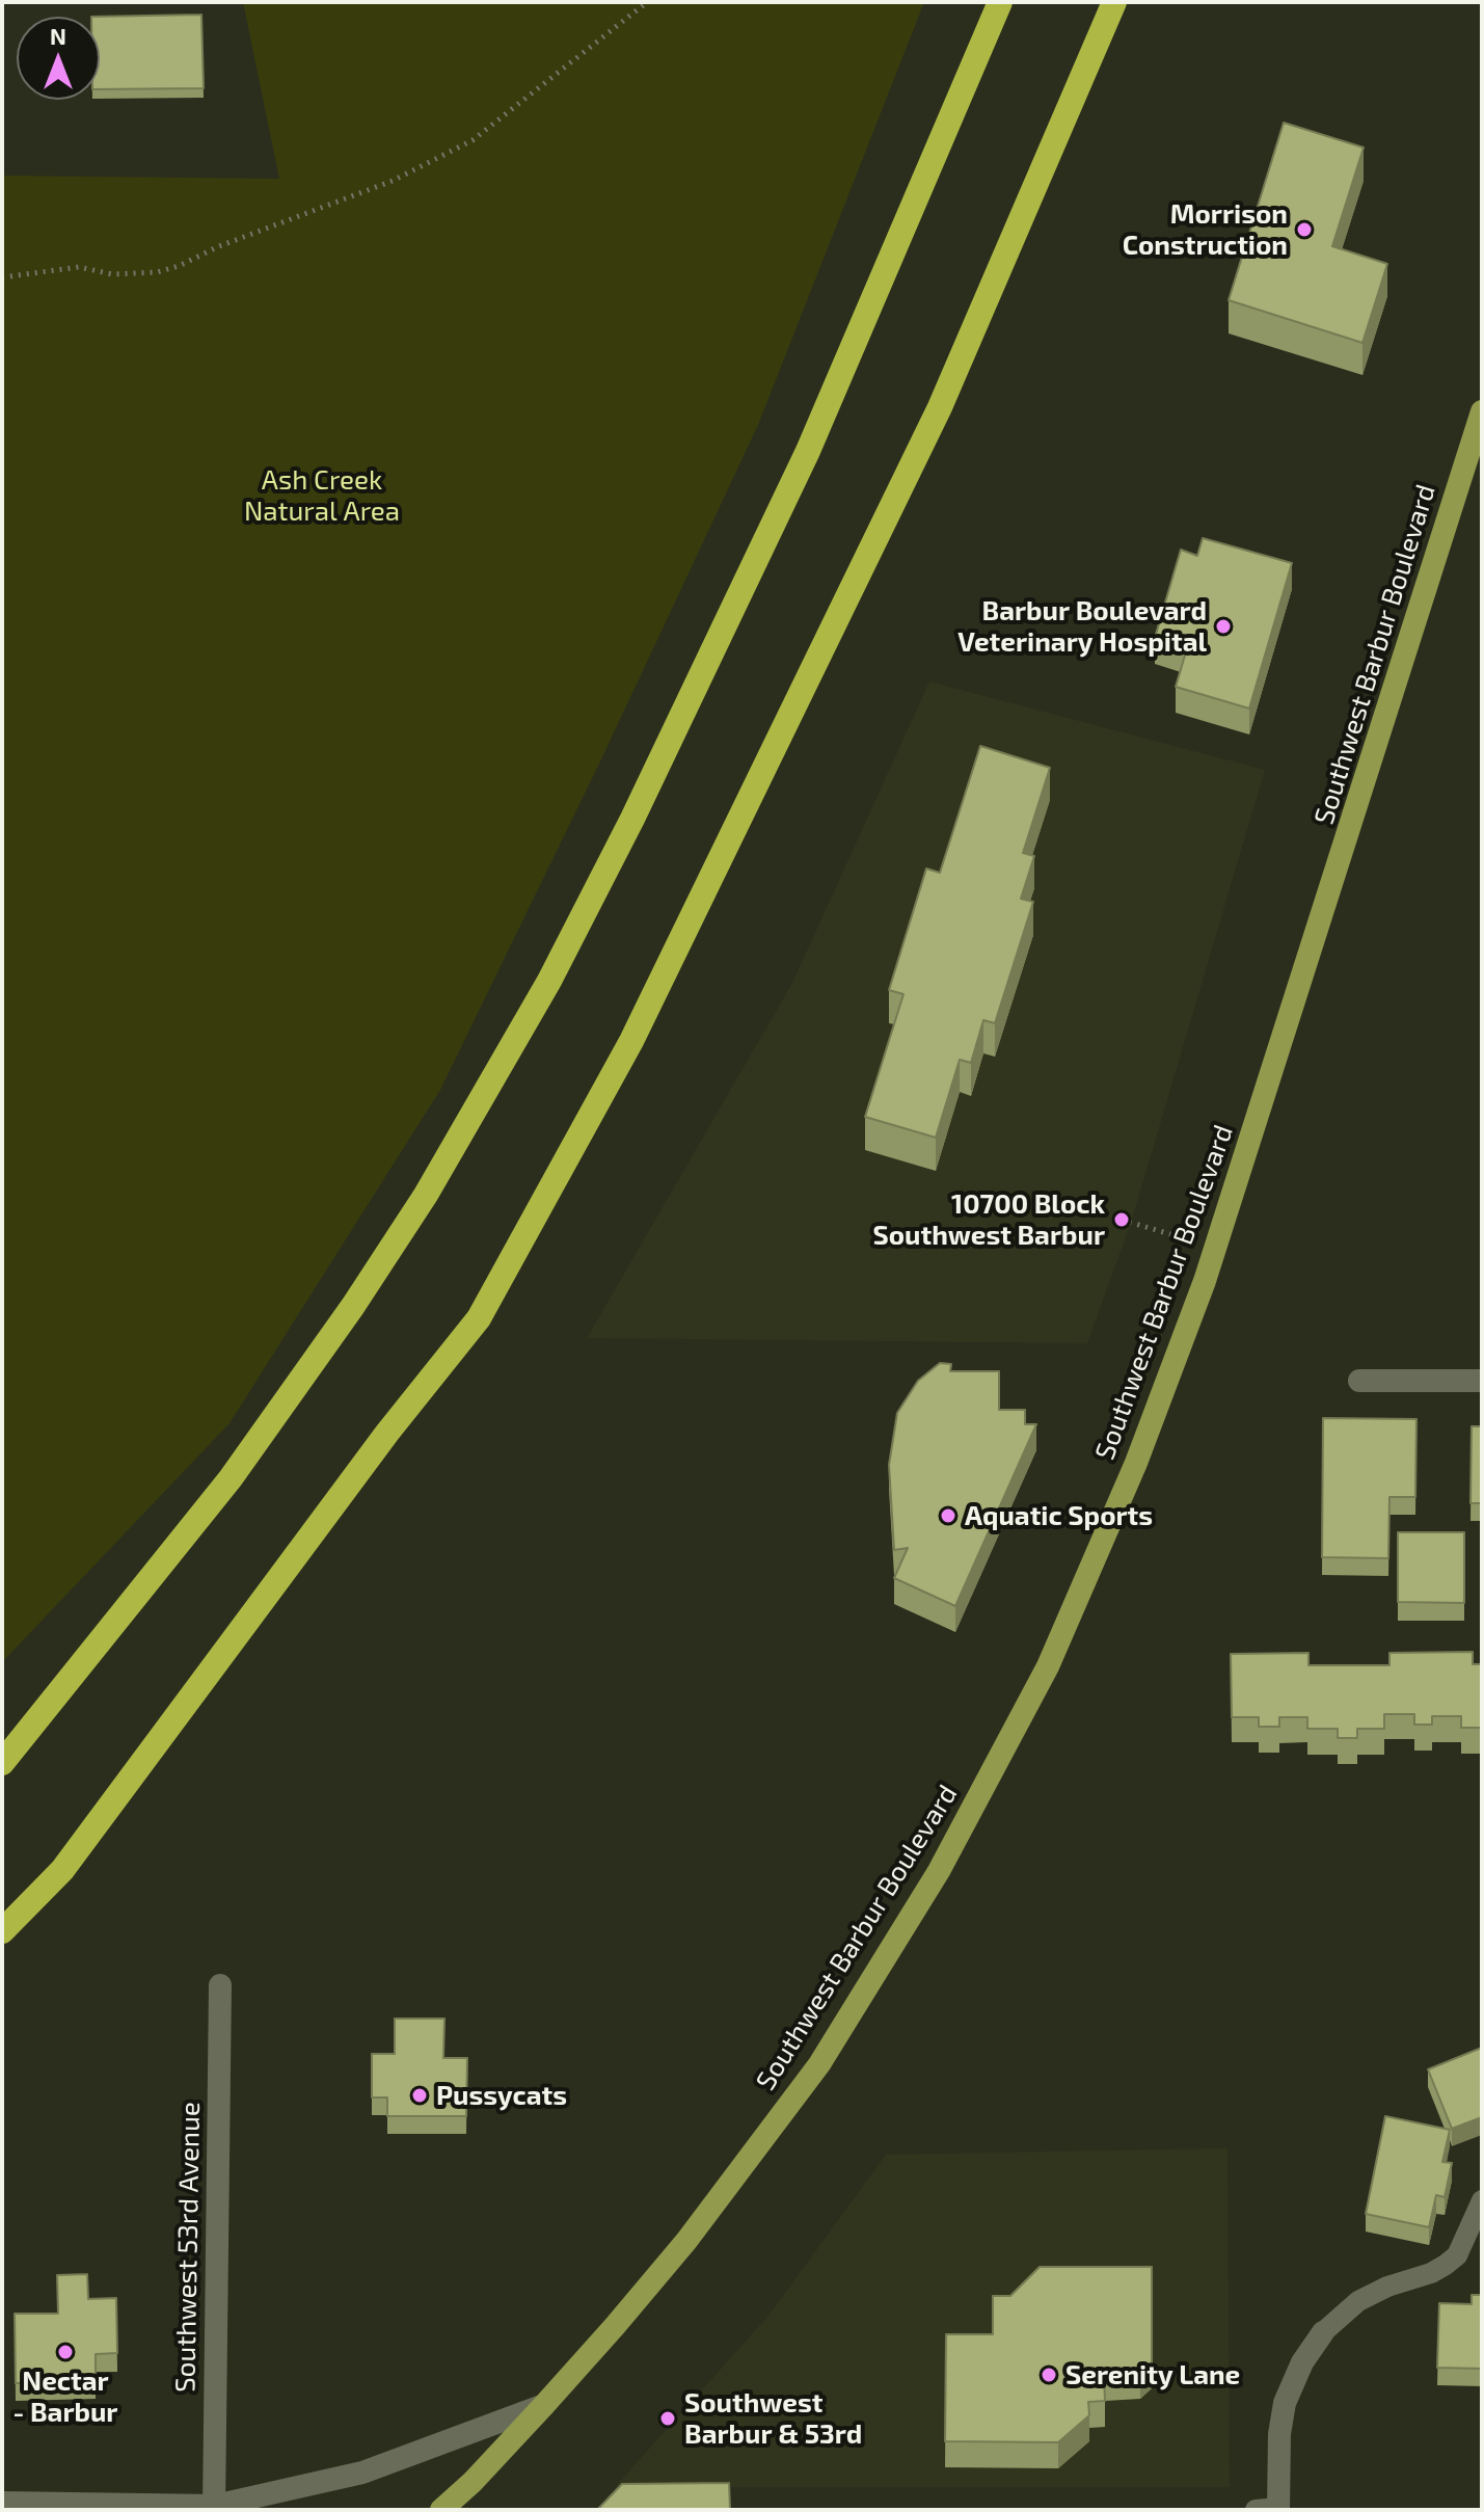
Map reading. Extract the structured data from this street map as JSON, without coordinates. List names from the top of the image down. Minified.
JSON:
{"streets":{"main road":["Southwest Barbur Boulevard"],"street":["Southwest 53rd Avenue"]},"parks":["Ash Creek Natural Area"],"places":["Morrison Construction","Barbur Boulevard Veterinary Hospital","10700 Block Southwest Barbur","Aquatic Sports","Pussycats","Nectar - Barbur","Serenity Lane","Southwest Barbur & 53rd"],"north":"top"}
